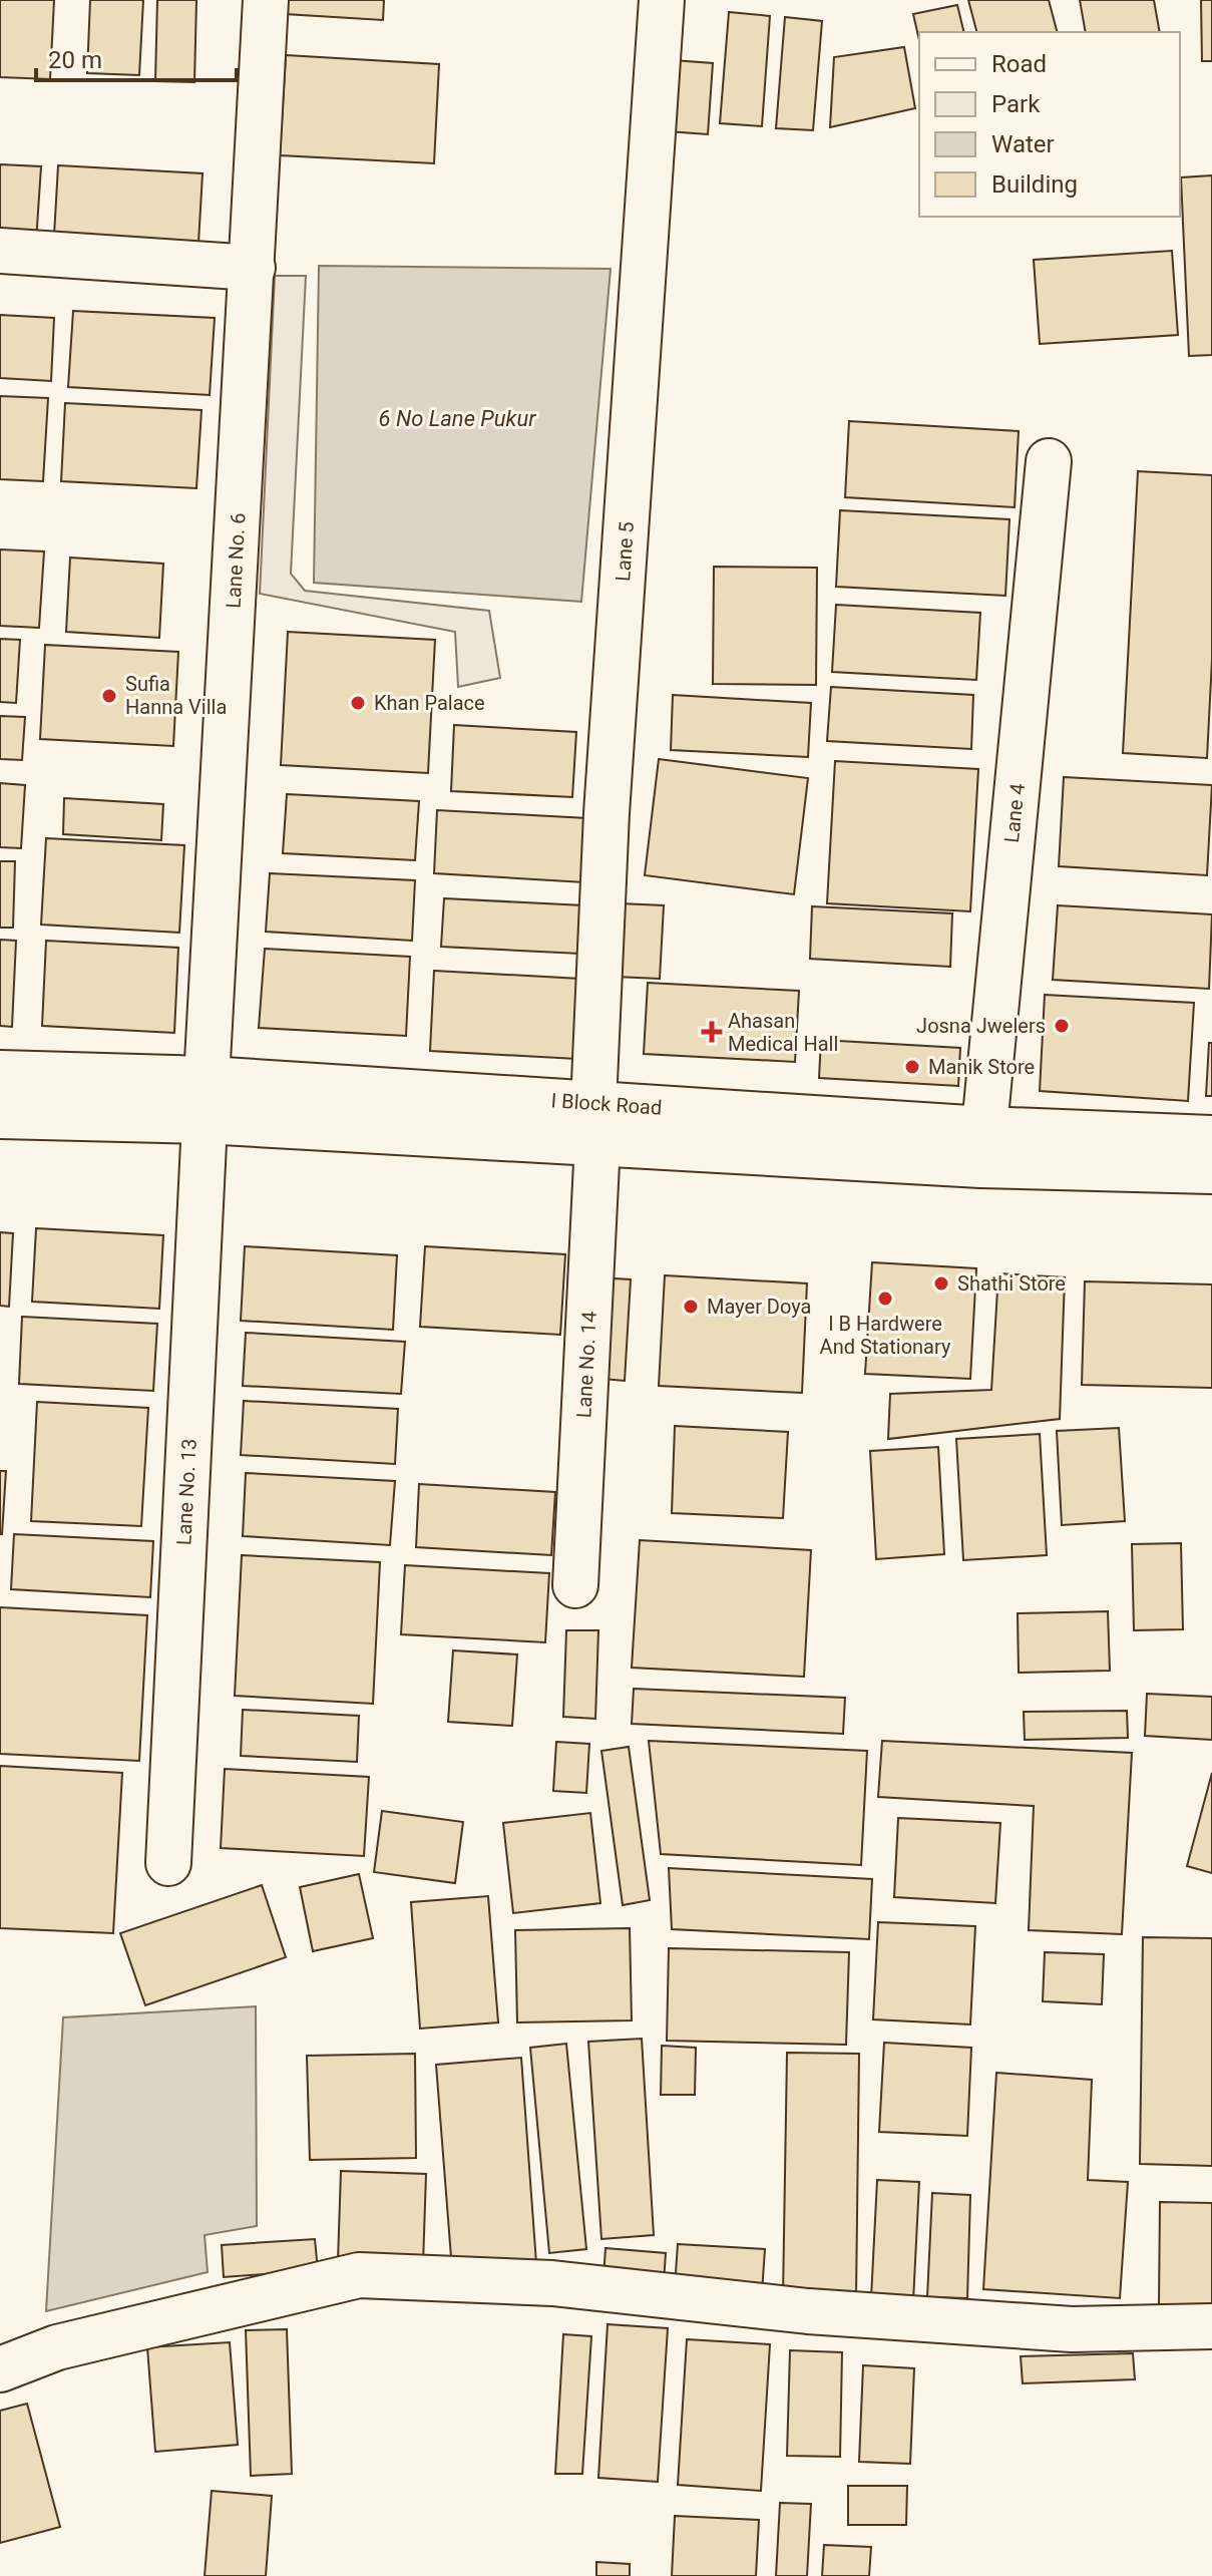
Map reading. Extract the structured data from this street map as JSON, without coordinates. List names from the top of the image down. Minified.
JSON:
{"streets":{"street":["Lane 5","Lane No. 6","Lane 4","I Block Road","Lane No. 14","Lane No. 13"]},"crossings":[["Lane 5","I Block Road"],["Lane 5","Lane No. 14"],["Lane No. 6","I Block Road"],["Lane No. 6","Lane No. 13"],["Lane 4","I Block Road"],["I Block Road","Lane No. 14"],["I Block Road","Lane No. 13"]],"water":["6 No Lane Pukur"],"places":{"other":["Sufia Hanna Villa","Khan Palace","Josna Jwelers","Manik Store","Shathi Store","I B Hardwere And Stationary","Mayer Doya"],"health":["Ahasan Medical Hall"]},"legend":["Road","Park","Water","Building"],"scale_bar":"20 m"}
